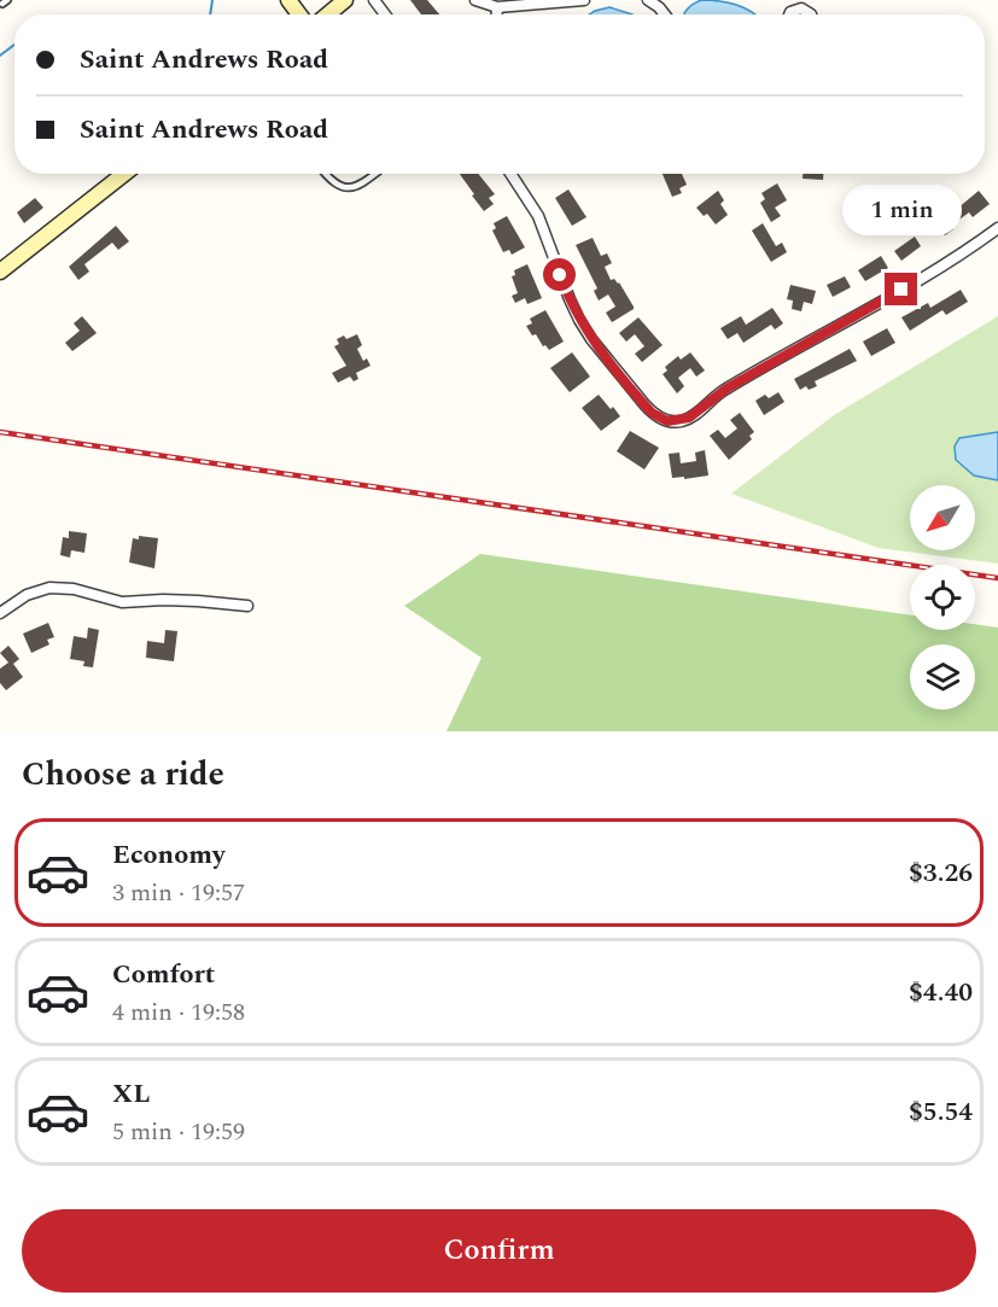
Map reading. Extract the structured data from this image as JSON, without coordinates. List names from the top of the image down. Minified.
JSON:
{"north":"bottom left","page":{"banner":["Saint Andrews Road","Saint Andrews Road"],"bubble":"1 min","heading":"Choose a ride","list":[{"name":"Economy","note":"3 min · 19:57","value":"$3.26"},{"name":"Comfort","note":"4 min · 19:58","value":"$4.40"},{"name":"XL","note":"5 min · 19:59","value":"$5.54"}],"buttons":"Confirm"}}
